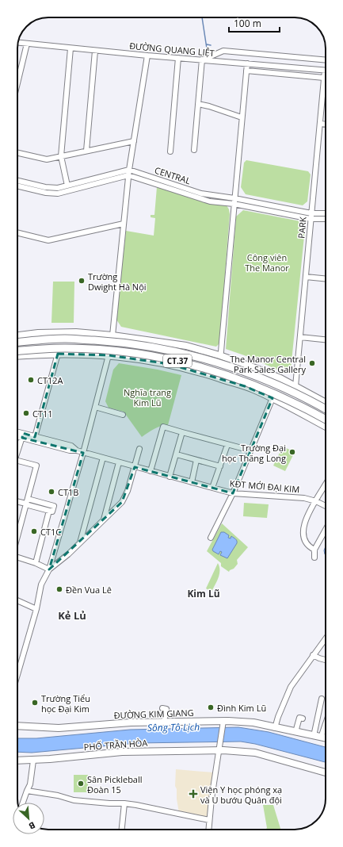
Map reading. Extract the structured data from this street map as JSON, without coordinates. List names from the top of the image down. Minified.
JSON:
{"streets":{"highway":["CT.37"],"main road":["ĐƯỜNG KIM GIANG","PHỐ TRẦN HÒA"],"street":["ĐƯỜNG QUANG LIỆT","CENTRAL","PARK","KĐT MỚI ĐẠI KIM"]},"crossings":[["CENTRAL","PARK"]],"districts":["Kim Lũ","Kẻ Lủ"],"water":["Sông Tô Lịch"],"parks":["Công viên The Manor","Nghĩa trang Kim Lũ"],"places":{"other":["Trường Dwight Hà Nội","The Manor Central Park Sales Gallery","CT12A","CT11","Trường Đại học Thăng Long","CT1B","CT1C","Đền Vua Lê","Trường Tiểu học Đại Kim","Đình Kim Lũ","Sân Pickleball Đoàn 15"],"health":["Viện Y học phóng xạ và U bướu Quân đội"]},"scale_bar":"100 m","north":"bottom right"}
